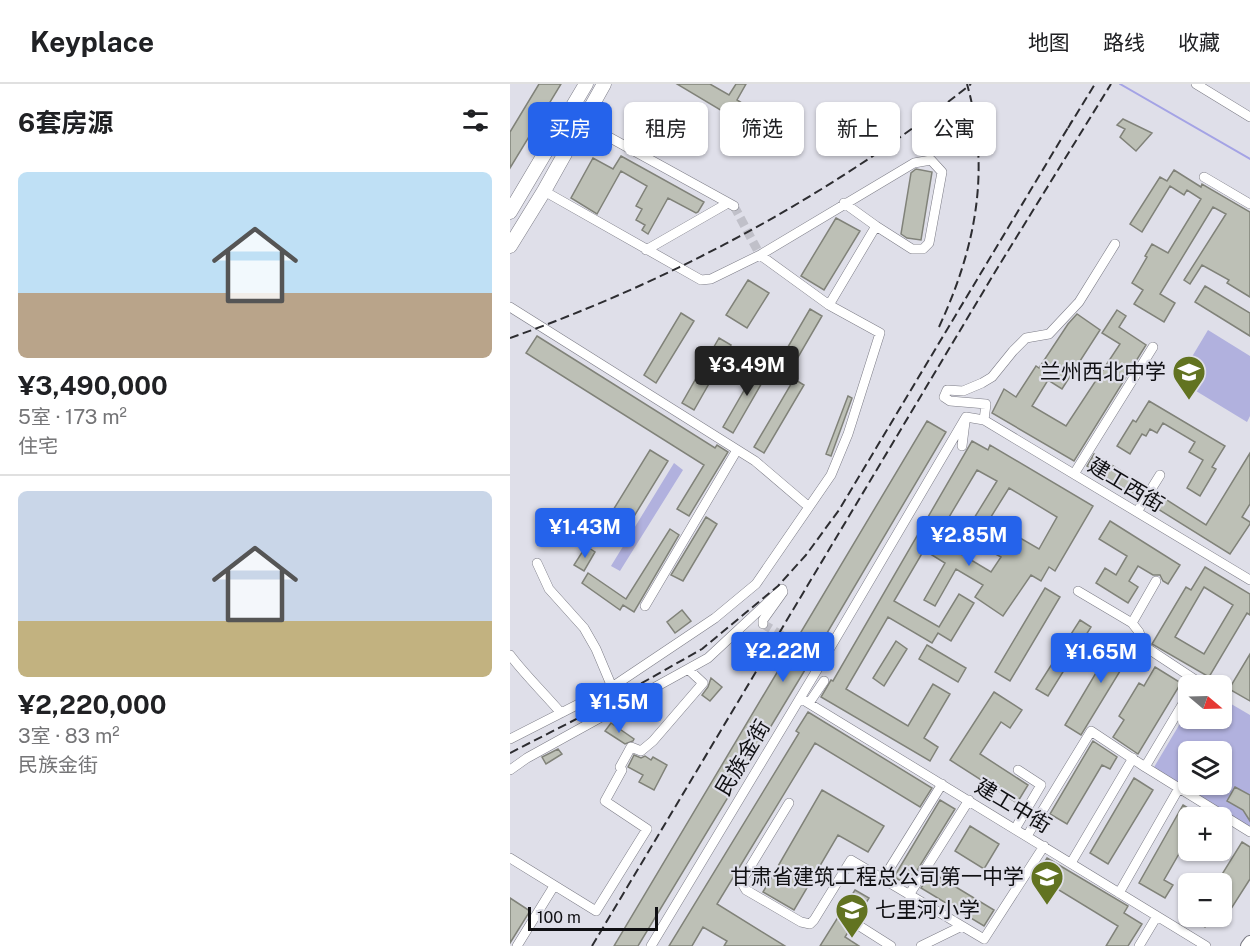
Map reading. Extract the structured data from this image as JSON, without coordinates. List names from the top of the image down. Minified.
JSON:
{"streets":{"street":["建工西街","民族金街","建工中街"]},"crossings":[["民族金街","建工中街"]],"places":{"school or university":["兰州西北中学","甘肃省建筑工程总公司第一中学","七里河小学"]},"scale_bar":"100 m","north":"right","page":{"header":"Keyplace","nav":["地图","路线","收藏"],"heading":"6套房源","chip":["买房","租房","筛选","新上","公寓"],"list":[{"name":"¥3,490,000","note":"5室 · 173 m² · 住宅"},{"name":"¥2,220,000","note":"3室 · 83 m² · 民族金街"}],"price":["¥3.49M","¥1.43M","¥2.85M","¥2.22M","¥1.65M","¥1.5M"],"map_buttons":["+","−"],"scale":"100 m"}}
